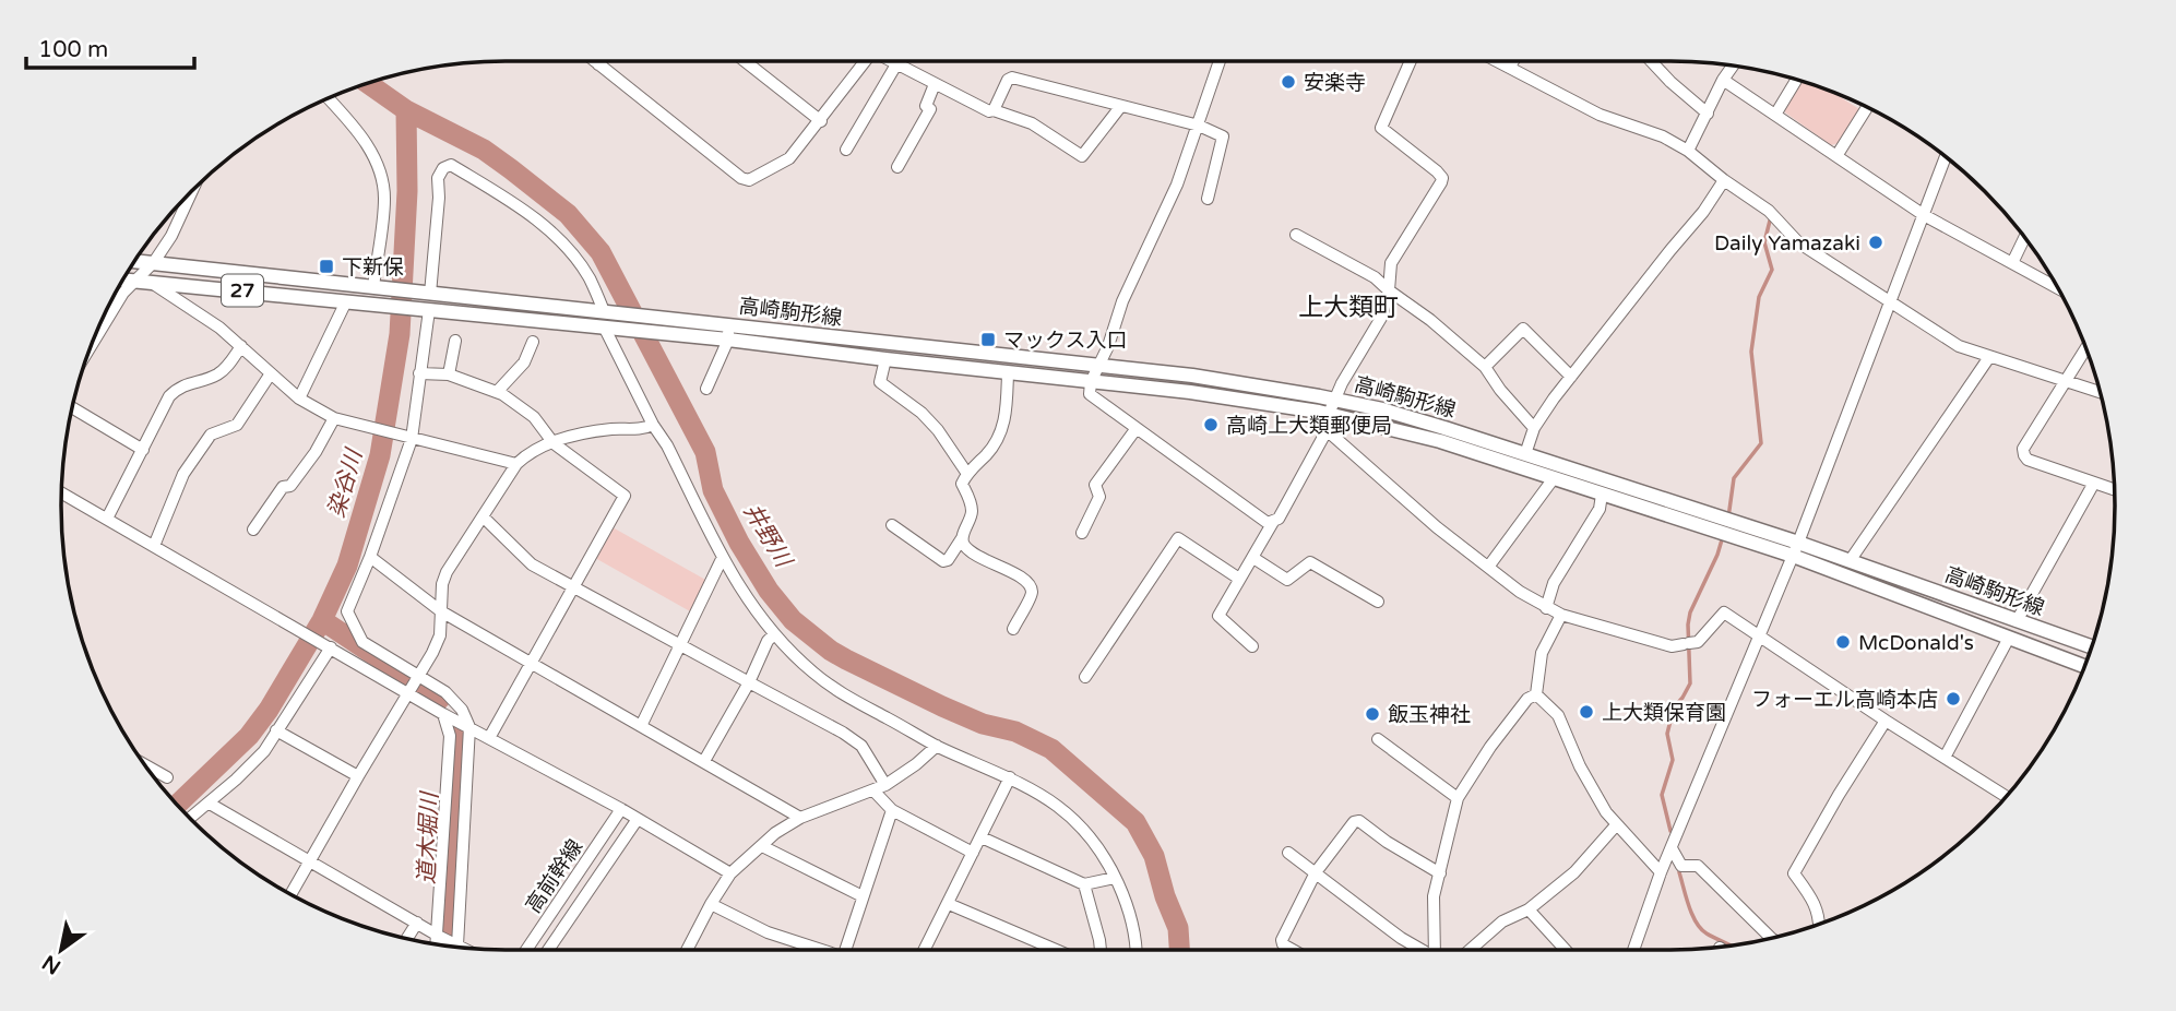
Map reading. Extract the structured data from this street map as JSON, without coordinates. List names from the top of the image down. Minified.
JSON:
{"streets":{"main road":["27","高崎駒形線"],"street":["高前幹線"]},"crossings":[["27","高崎駒形線"]],"districts":["上大類町"],"water":["染谷川","井野川","道木堀川"],"places":{"other":["安楽寺","Daily Yamazaki","高崎上大類郵便局","McDonald's","フォーエル高崎本店","上大類保育園","飯玉神社"],"transit":["下新保","マックス入口"]},"scale_bar":"100 m","north":"bottom left"}
